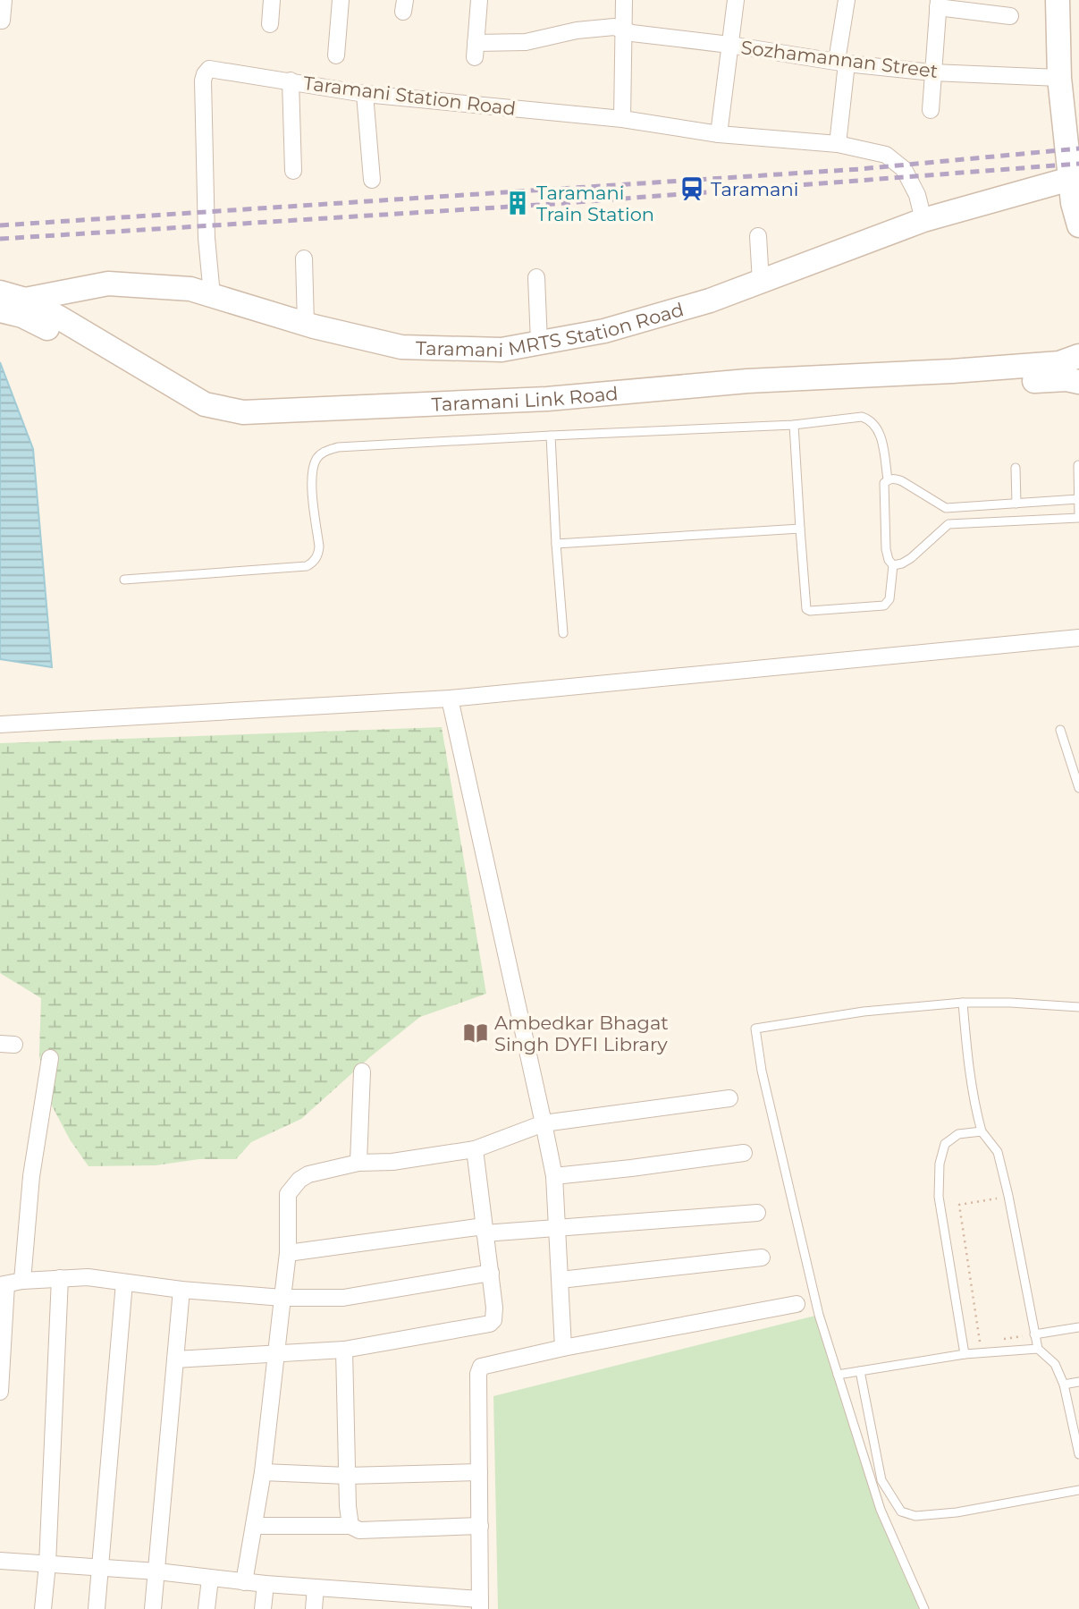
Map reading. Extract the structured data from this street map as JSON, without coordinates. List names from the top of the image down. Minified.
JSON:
{"streets":{"street":["Sozhamannan Street","Taramani Station Road","Taramani MRTS Station Road","Taramani Link Road"]},"crossings":[["Taramani Station Road","Taramani MRTS Station Road"],["Taramani MRTS Station Road","Taramani Link Road"]],"places":{"station":["Taramani"],"building":["Taramani Train Station"],"library":["Ambedkar Bhagat Singh DYFI Library"]}}
